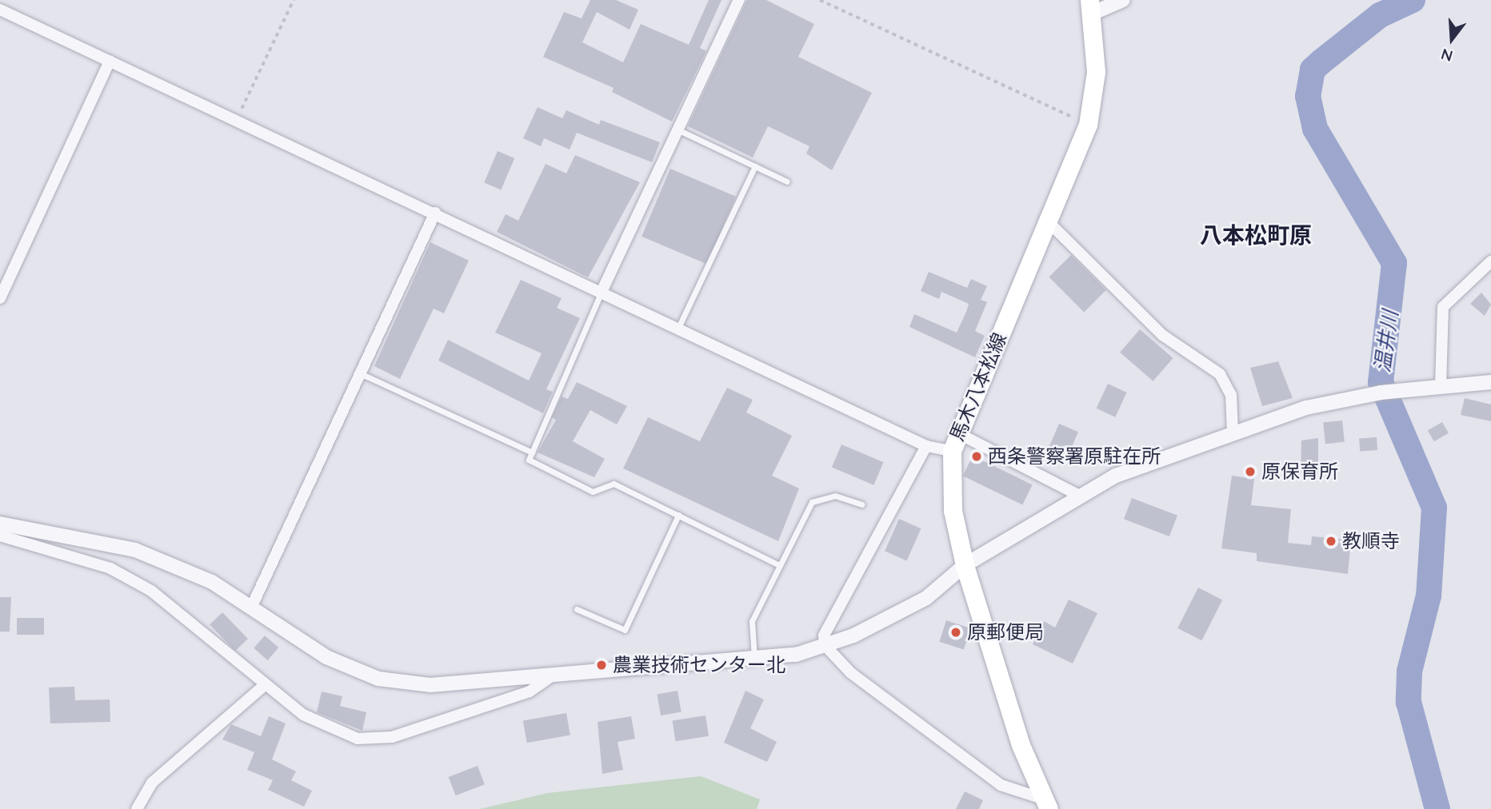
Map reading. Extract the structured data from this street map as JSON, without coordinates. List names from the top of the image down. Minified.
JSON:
{"streets":{"main road":["馬木八本松線"]},"districts":["八本松町原"],"water":["温井川"],"places":["西条警察署原駐在所","原保育所","教順寺","原郵便局","農業技術センター北"],"north":"bottom"}
